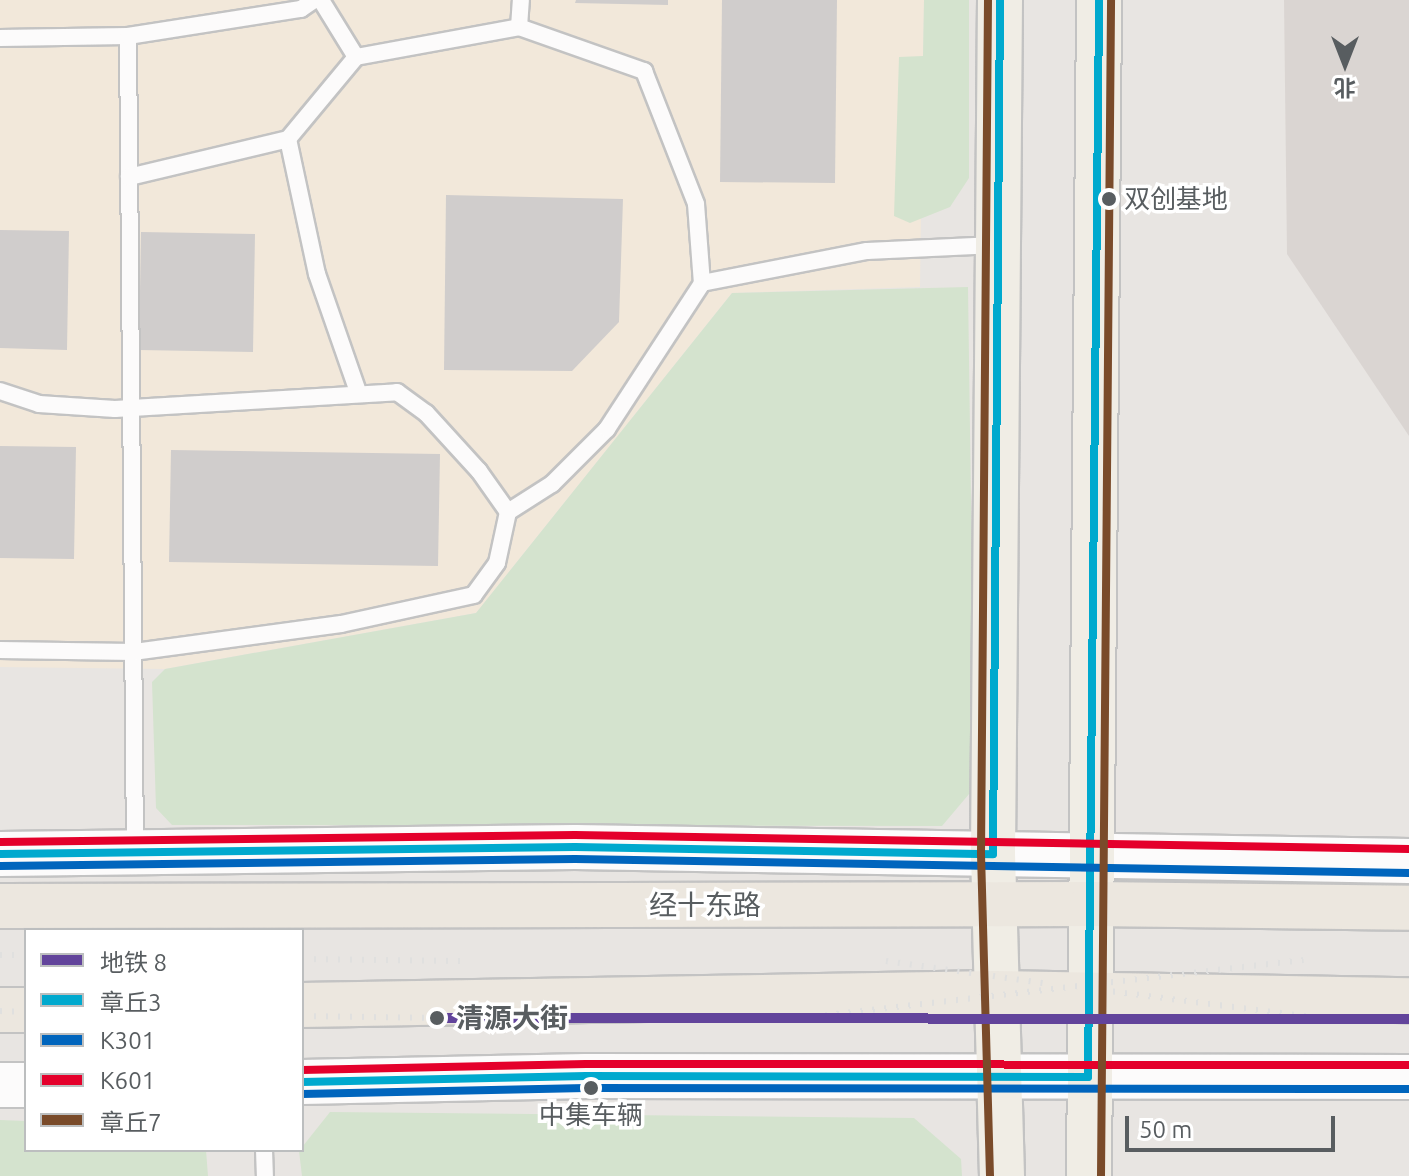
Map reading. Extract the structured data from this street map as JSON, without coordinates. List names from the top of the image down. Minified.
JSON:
{"streets":{"highway":["经十东路"]},"places":["双创基地","清源大街","中集车辆"],"lines":["transit line 章丘3","transit line 章丘7","transit line K601","transit line K301","metro line 8"],"legend":["地铁 8","章丘3","K301","K601","章丘7"],"scale_bar":"50 m","north":"bottom"}
